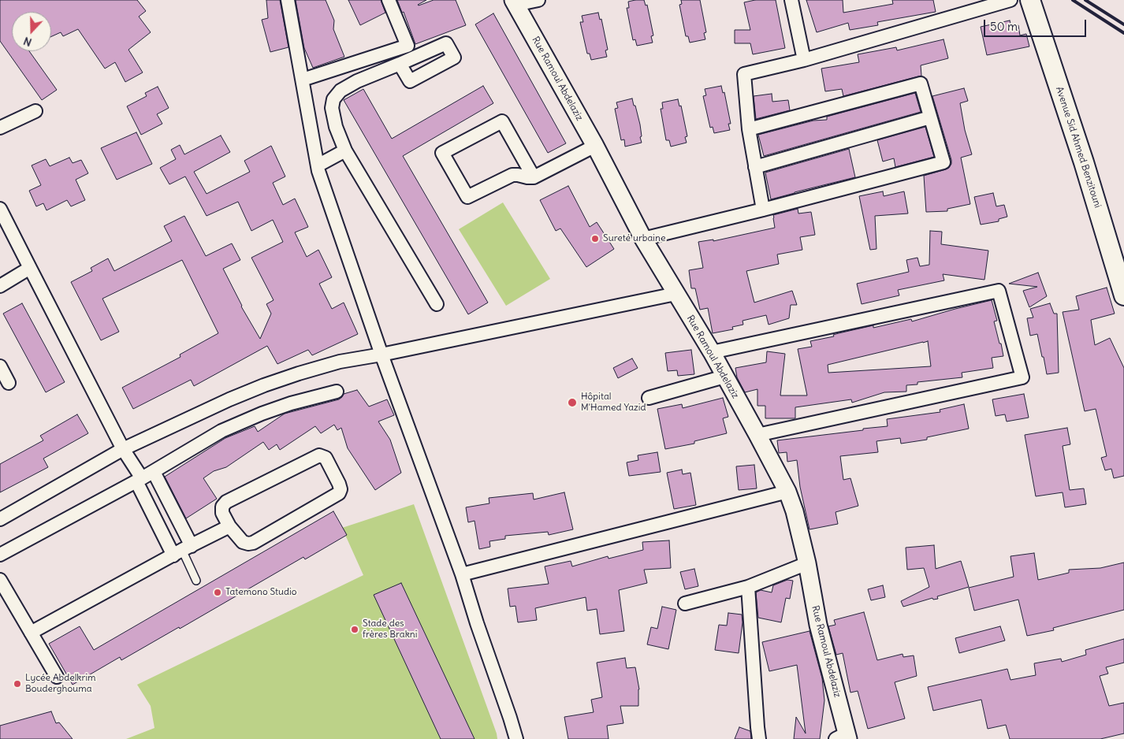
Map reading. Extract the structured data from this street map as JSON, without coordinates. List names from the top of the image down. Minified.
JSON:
{"streets":{"main road":["Avenue Sid Ahmed Benzitouni"],"street":["Rue Ramoul Abdelaziz"]},"places":["Sureté urbaine","Hôpital M'Hamed Yazid","Tatemono Studio","Stade des frères Brakni","Lycée Abdelkrim Bouderghouma"],"scale_bar":"50 m","north":"bottom"}
